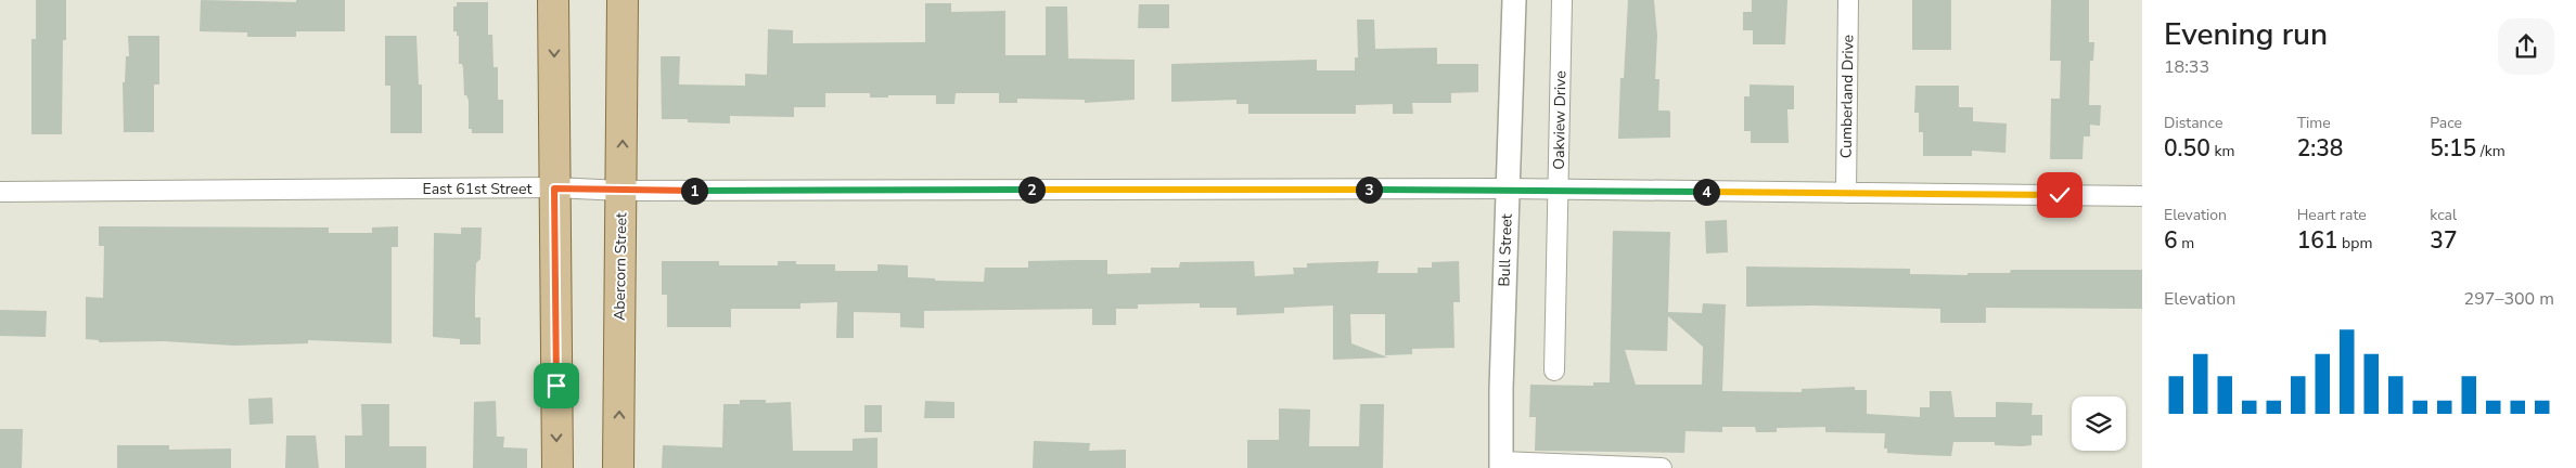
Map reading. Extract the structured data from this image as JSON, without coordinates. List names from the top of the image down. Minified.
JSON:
{"streets":{"main road":["Abercorn Street"],"street":["Cumberland Drive","Oakview Drive","East 61st Street","Bull Street"]},"crossings":[["Cumberland Drive","East 61st Street"],["Oakview Drive","East 61st Street"],["East 61st Street","Bull Street"],["East 61st Street","Abercorn Street"]],"page":{"heading":["Evening run","18:33"],"stats":[["Distance","0.50 km"],["Time","2:38"],["Pace","5:15 /km"],["Elevation","6 m"],["Heart rate","161 bpm"],["kcal","37"]],"pins":["2","3","1","4"],"chart":["Elevation","297–300 m"]}}
